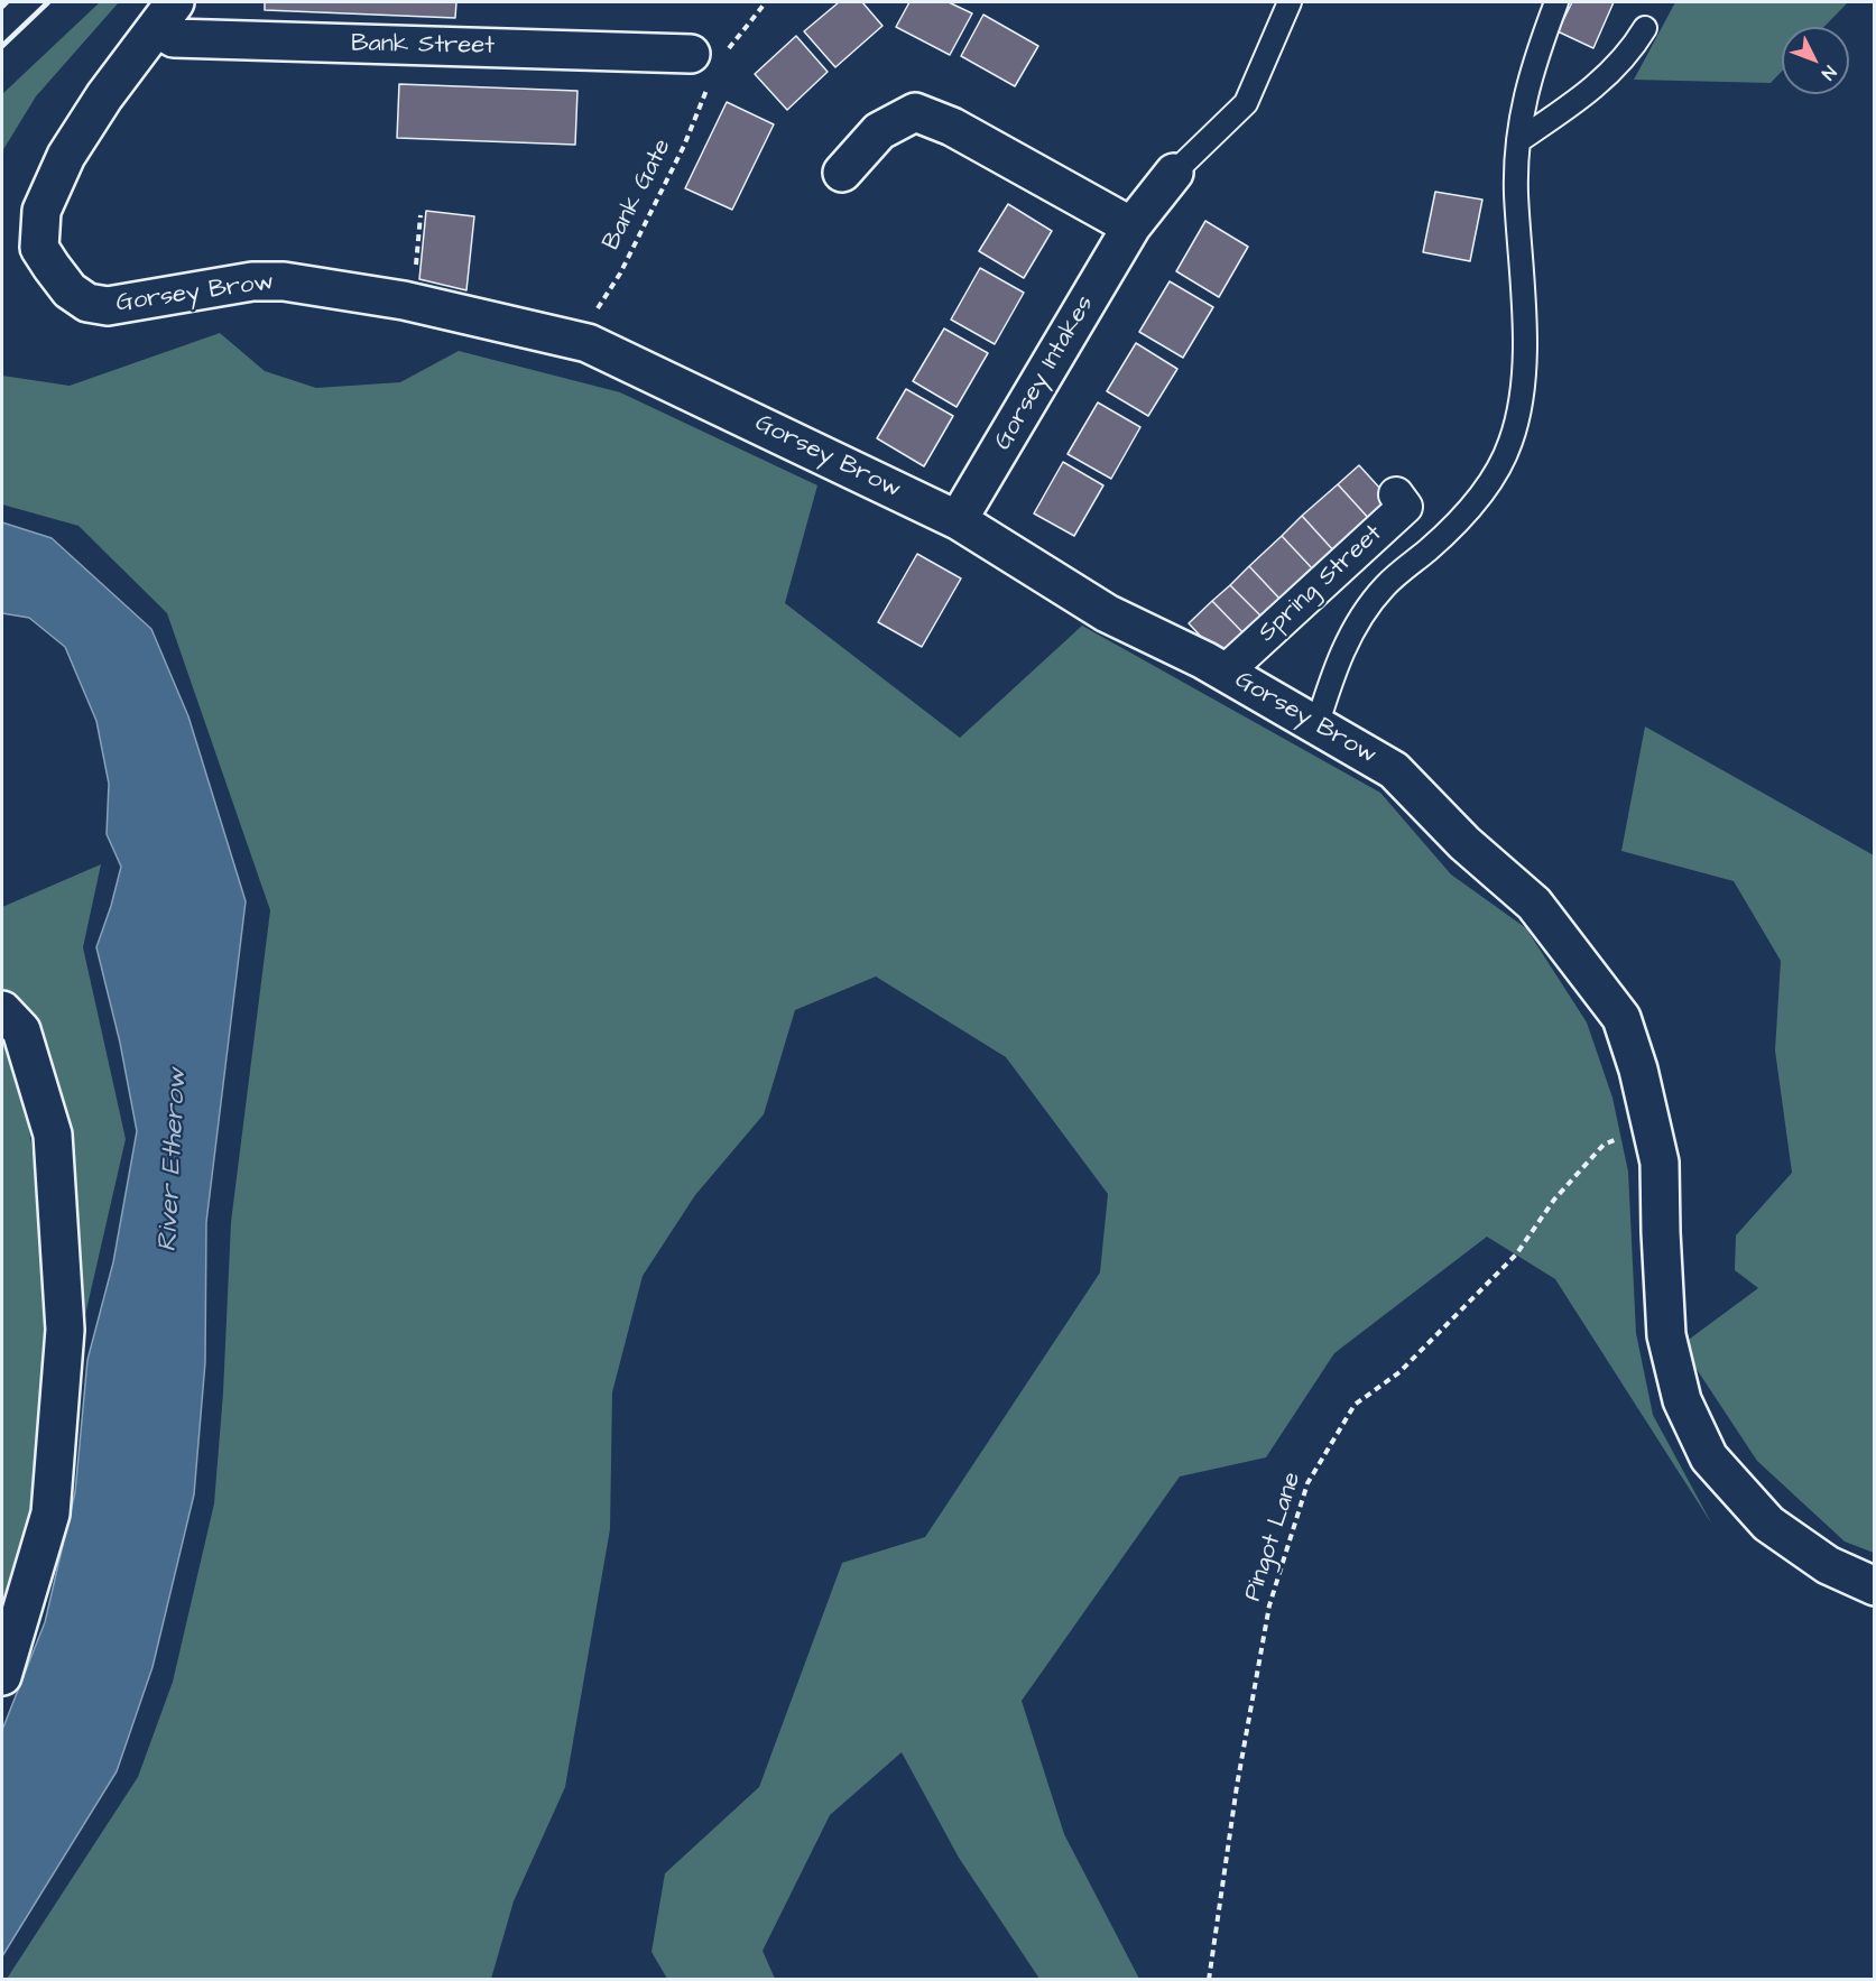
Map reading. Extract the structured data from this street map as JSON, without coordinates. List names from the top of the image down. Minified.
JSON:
{"streets":{"street":["Bank Street","Gorsey Brow","Gorsey Intakes","Spring Street"],"path":["Bank Gate","Pingot Lane"]},"crossings":[["Bank Street","Bank Gate"],["Bank Street","Gorsey Brow"],["Bank Gate","Gorsey Brow"],["Gorsey Brow","Gorsey Intakes"],["Gorsey Brow","Spring Street"],["Gorsey Brow","Pingot Lane"]],"water":["River Etherow"],"north":"bottom right"}
